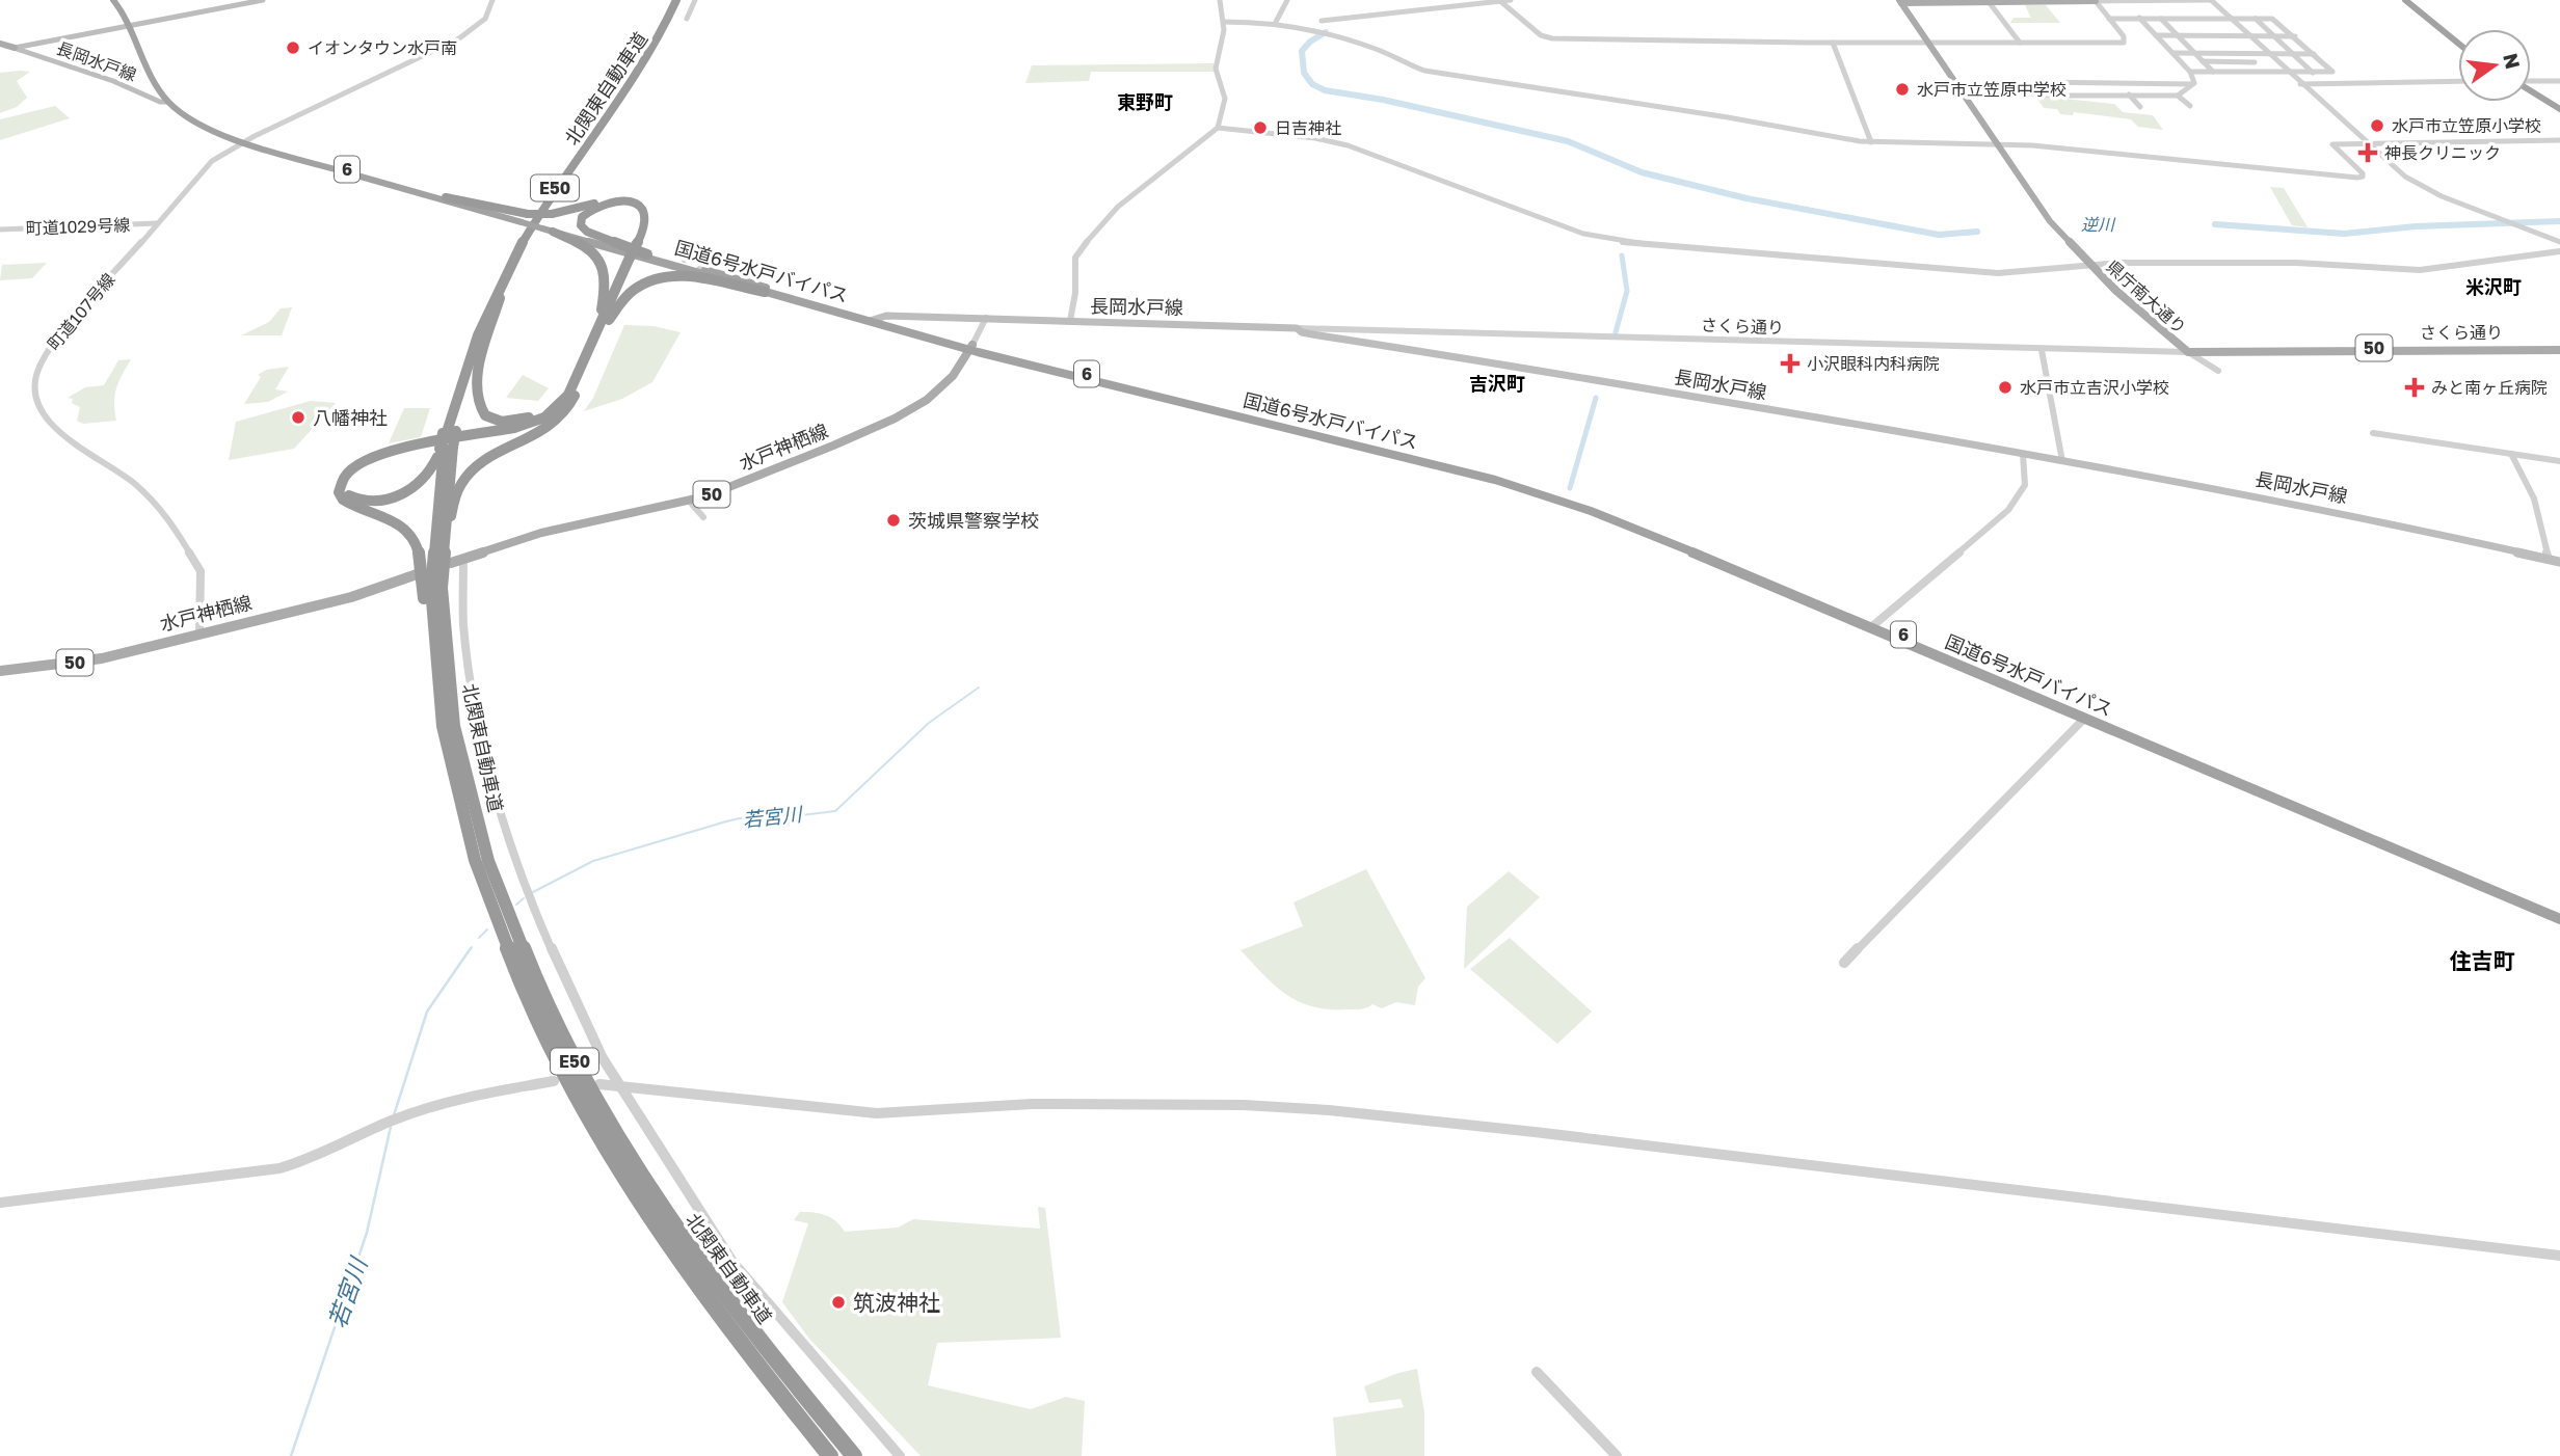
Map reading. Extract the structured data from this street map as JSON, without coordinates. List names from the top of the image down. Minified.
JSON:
{"streets":{"highway":["北関東自動車道","6","E50","国道6号水戸バイパス"],"main road":["長岡水戸線","県庁南大通り","さくら通り","50","水戸神栖線"],"street":["町道1029号線","町道107号線"]},"crossings":[["長岡水戸線","国道6号水戸バイパス"],["長岡水戸線","さくら通り"],["町道1029号線","町道107号線"],["国道6号水戸バイパス","町道107号線"],["国道6号水戸バイパス","水戸神栖線"],["県庁南大通り","さくら通り"],["町道107号線","水戸神栖線"]],"districts":["東野町","米沢町","吉沢町","住吉町"],"water":["逆川","若宮川"],"places":{"other":["イオンタウン水戸南","水戸市立笠原中学校","水戸市立笠原小学校","日吉神社","水戸市立吉沢小学校","八幡神社","茨城県警察学校","筑波神社"],"health":["神長クリニック","小沢眼科内科病院","みと南ヶ丘病院"]},"north":"right"}
